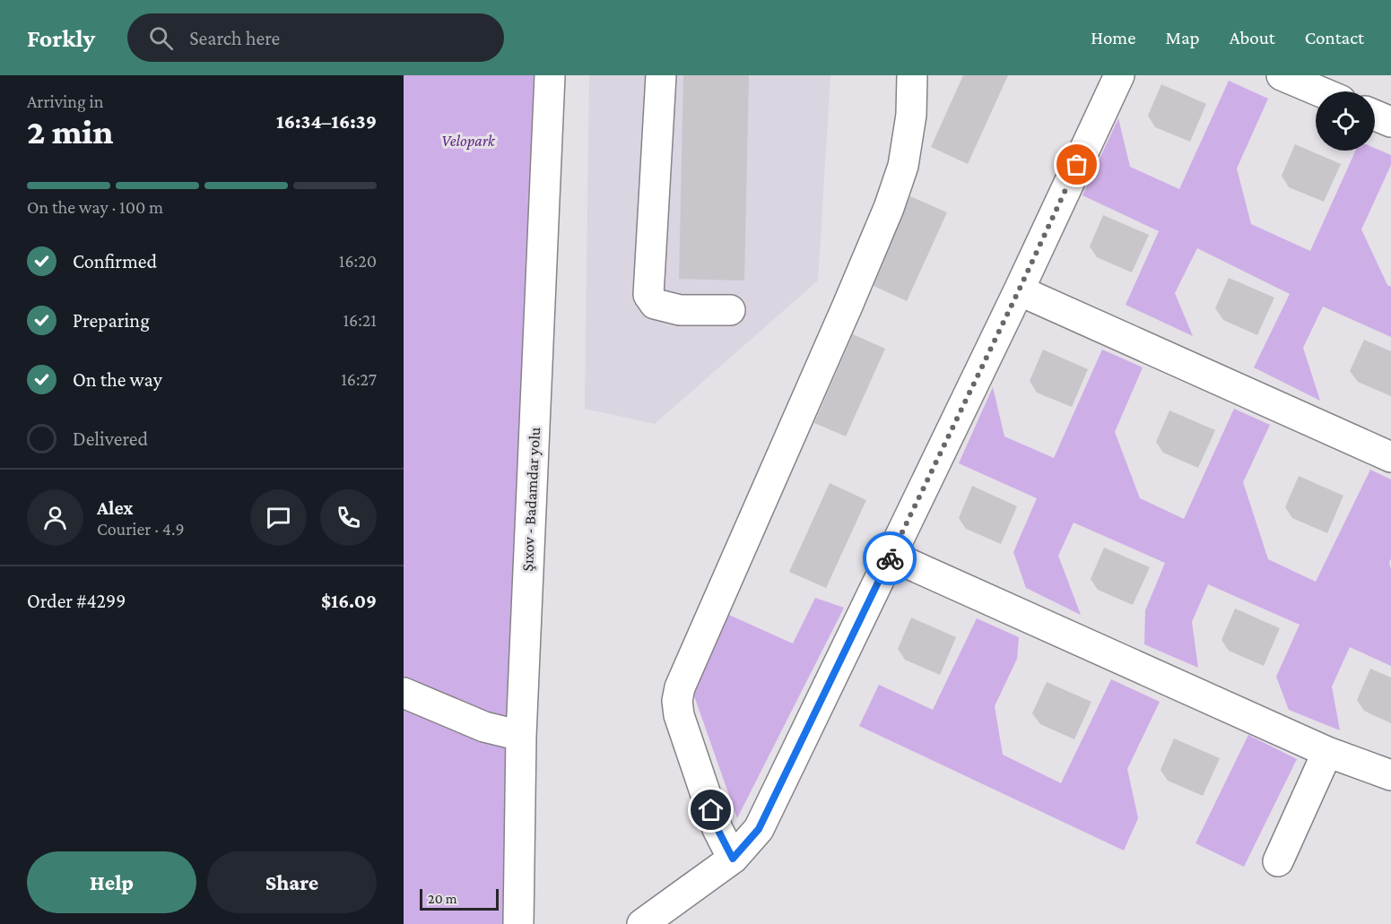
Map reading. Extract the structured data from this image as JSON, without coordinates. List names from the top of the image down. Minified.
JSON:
{"streets":{"street":["Şıxov - Badamdar yolu"]},"parks":["Velopark"],"scale_bar":"20 m","page":{"header":"Forkly","search":"Search here","nav":["Home","Map","About","Contact"],"heading":["2 min","Arriving in","16:34–16:39"],"panel":["Alex","Courier · 4.9","Order #4299","$16.09"],"bar":"On the way · 100 m","list":[["Confirmed","16:20"],["Preparing","16:21"],["On the way","16:27"],"Delivered"],"buttons":["Help","Share"],"scale":"20 m"}}
